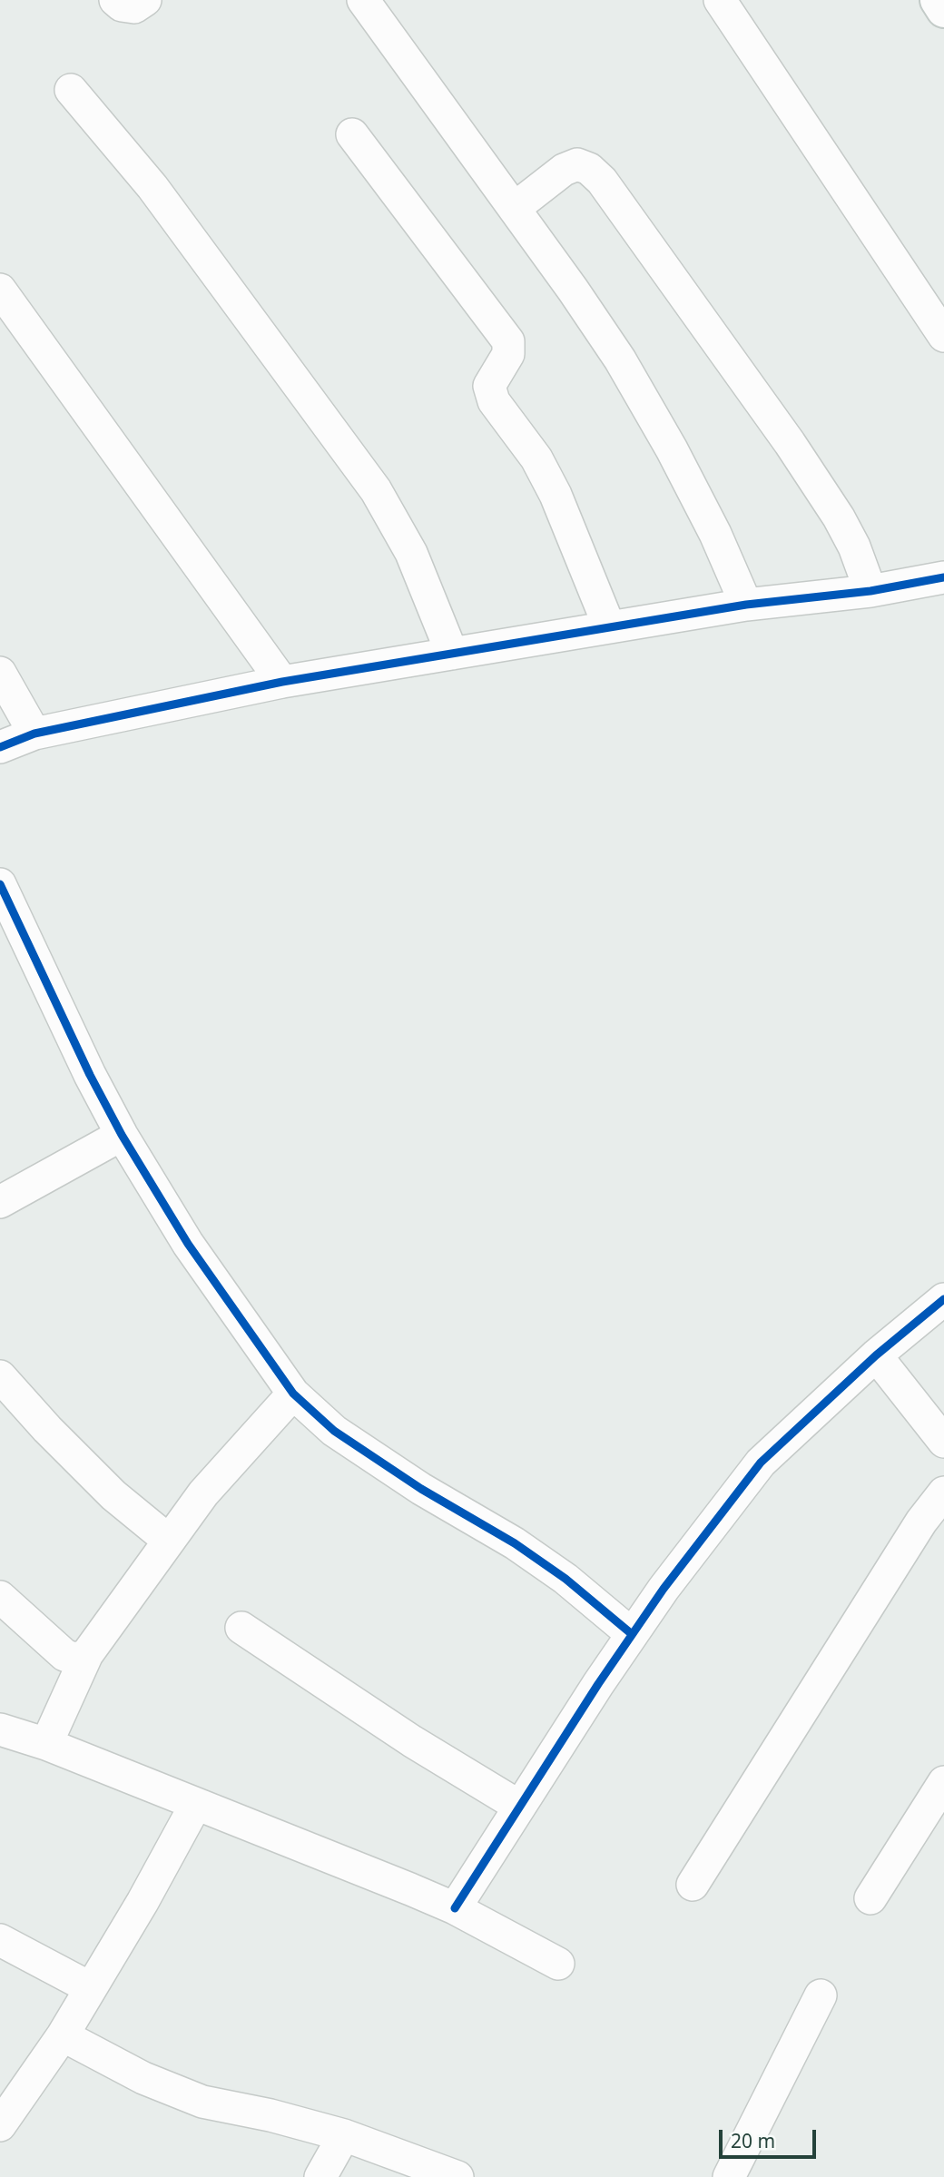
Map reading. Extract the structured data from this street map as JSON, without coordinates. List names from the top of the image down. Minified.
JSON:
{"scale_bar":"20 m"}
